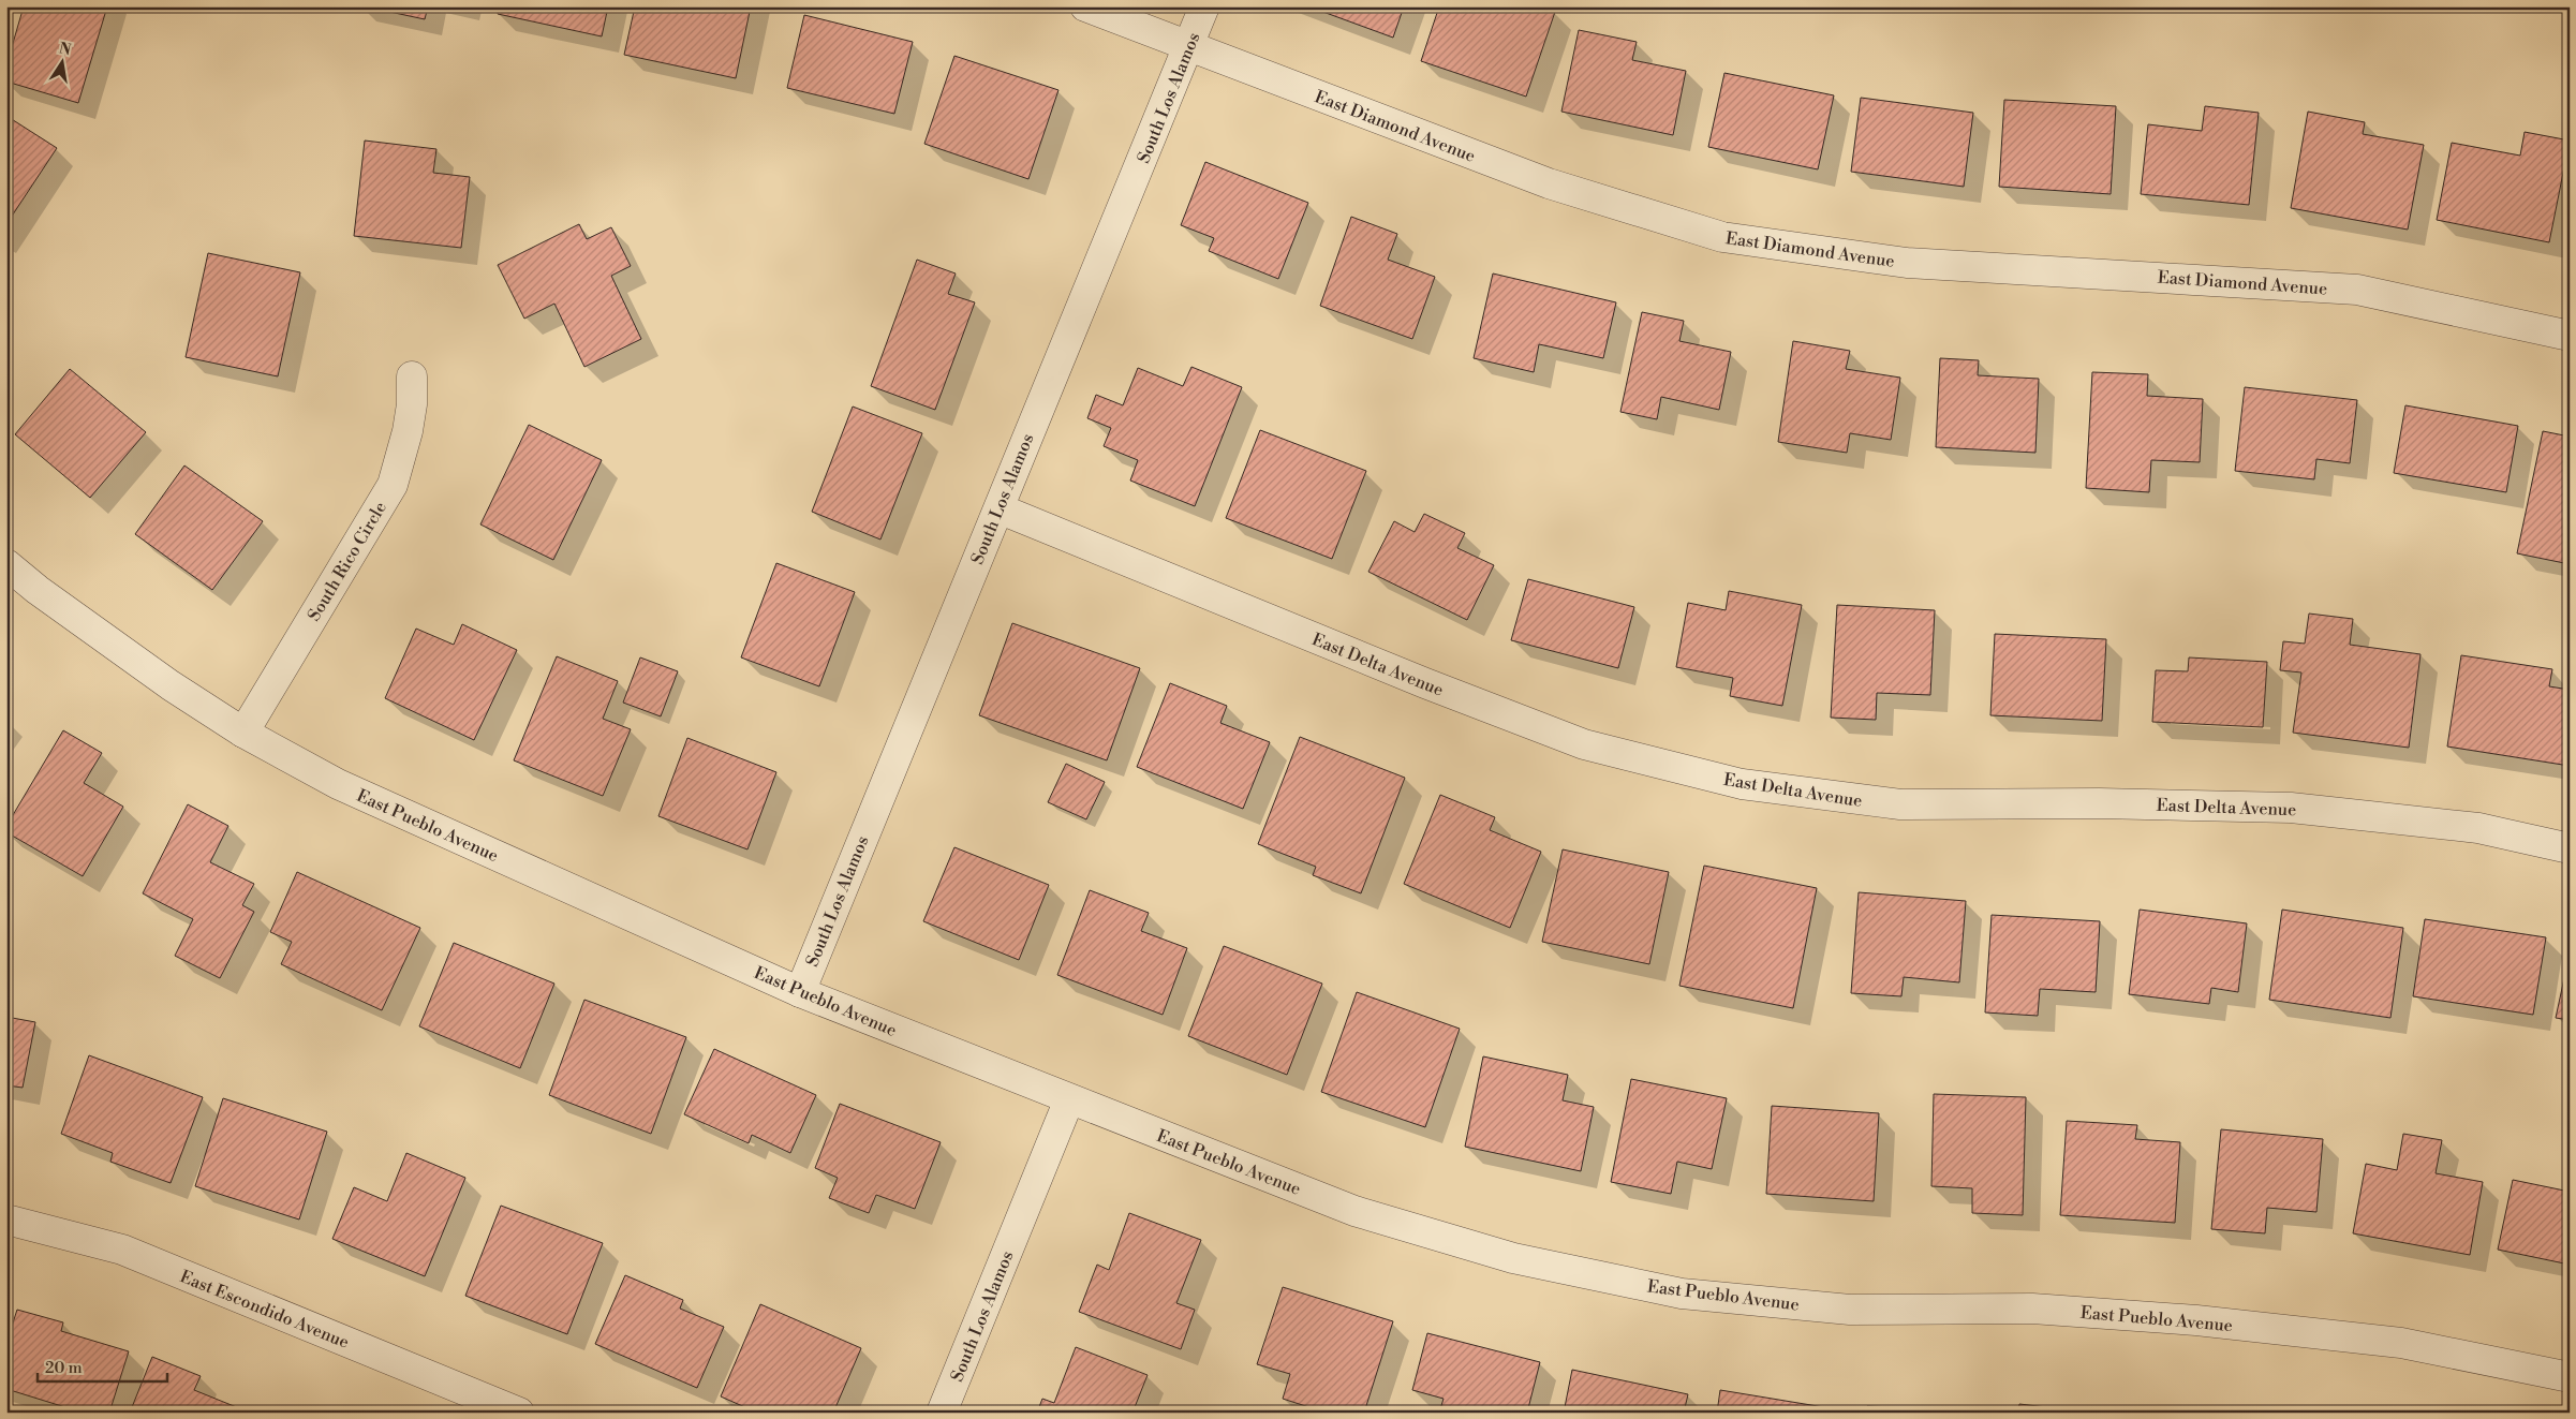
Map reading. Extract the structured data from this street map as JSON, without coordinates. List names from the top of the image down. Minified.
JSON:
{"streets":{"street":["South Los Alamos","East Diamond Avenue","South Rico Circle","East Delta Avenue","East Pueblo Avenue","East Escondido Avenue"]},"crossings":[["South Los Alamos","East Diamond Avenue"],["South Los Alamos","East Delta Avenue"],["South Los Alamos","East Pueblo Avenue"],["South Rico Circle","East Pueblo Avenue"]],"scale_bar":"20 m","north":"top"}
